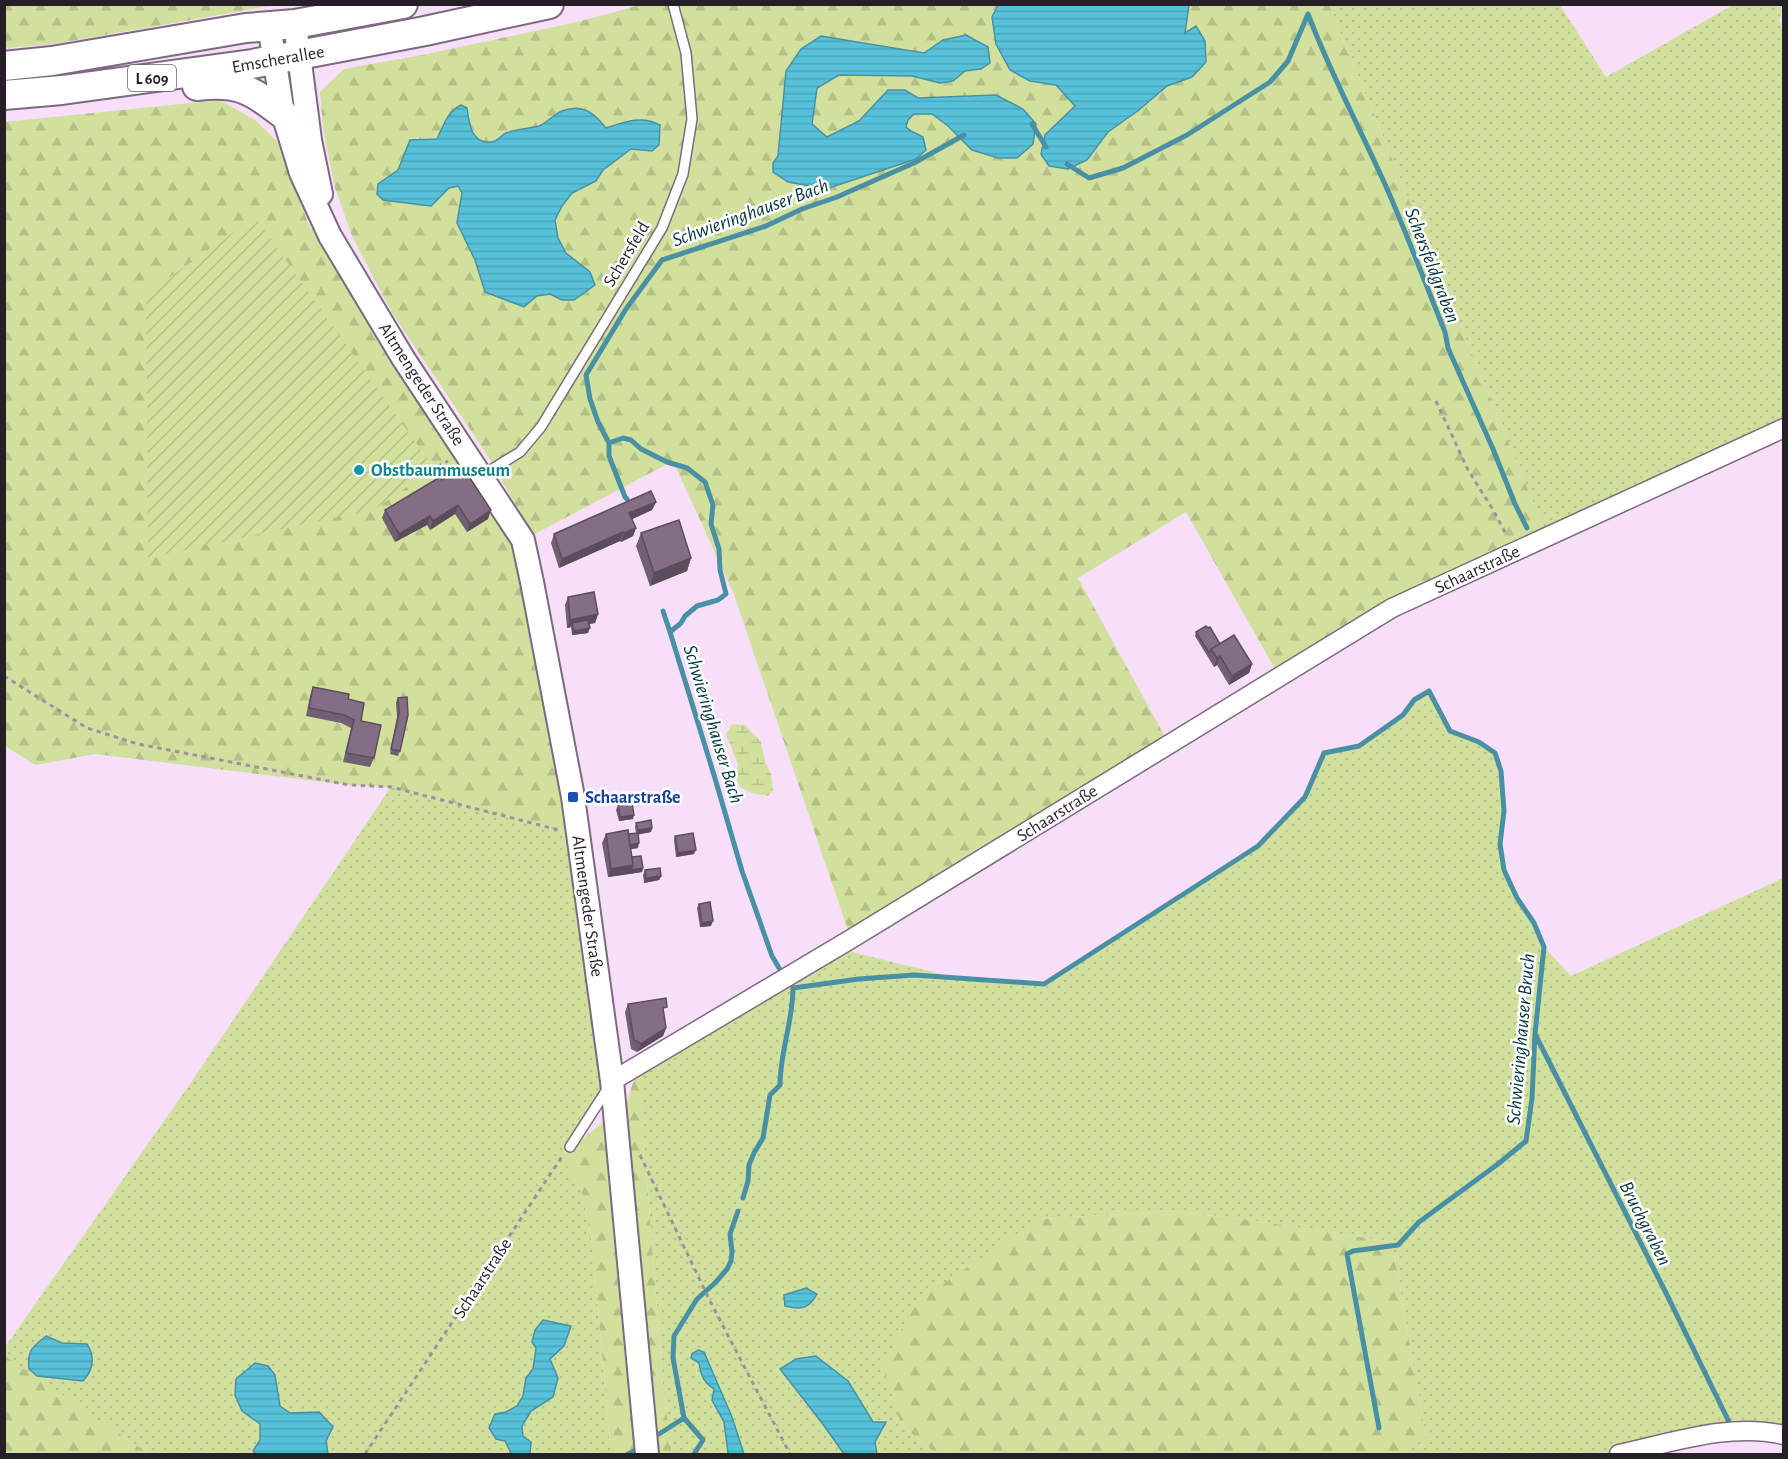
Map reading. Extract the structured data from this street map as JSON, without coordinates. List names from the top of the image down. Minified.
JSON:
{"streets":{"main road":["Emscherallee","L 609"],"street":["Altmengeder Straße","Schaarstraße"],"lane":["Schersfeld"]},"crossings":[["Emscherallee","Altmengeder Straße"],["Schersfeld","Altmengeder Straße"],["Altmengeder Straße","Schaarstraße"]],"water":["Schwieringhauser Bach","Schersfeldgraben","Schwieringhauser Bruch","Bruchgraben"],"places":{"other":["Obstbaummuseum"],"transit":["Schaarstraße"]}}
